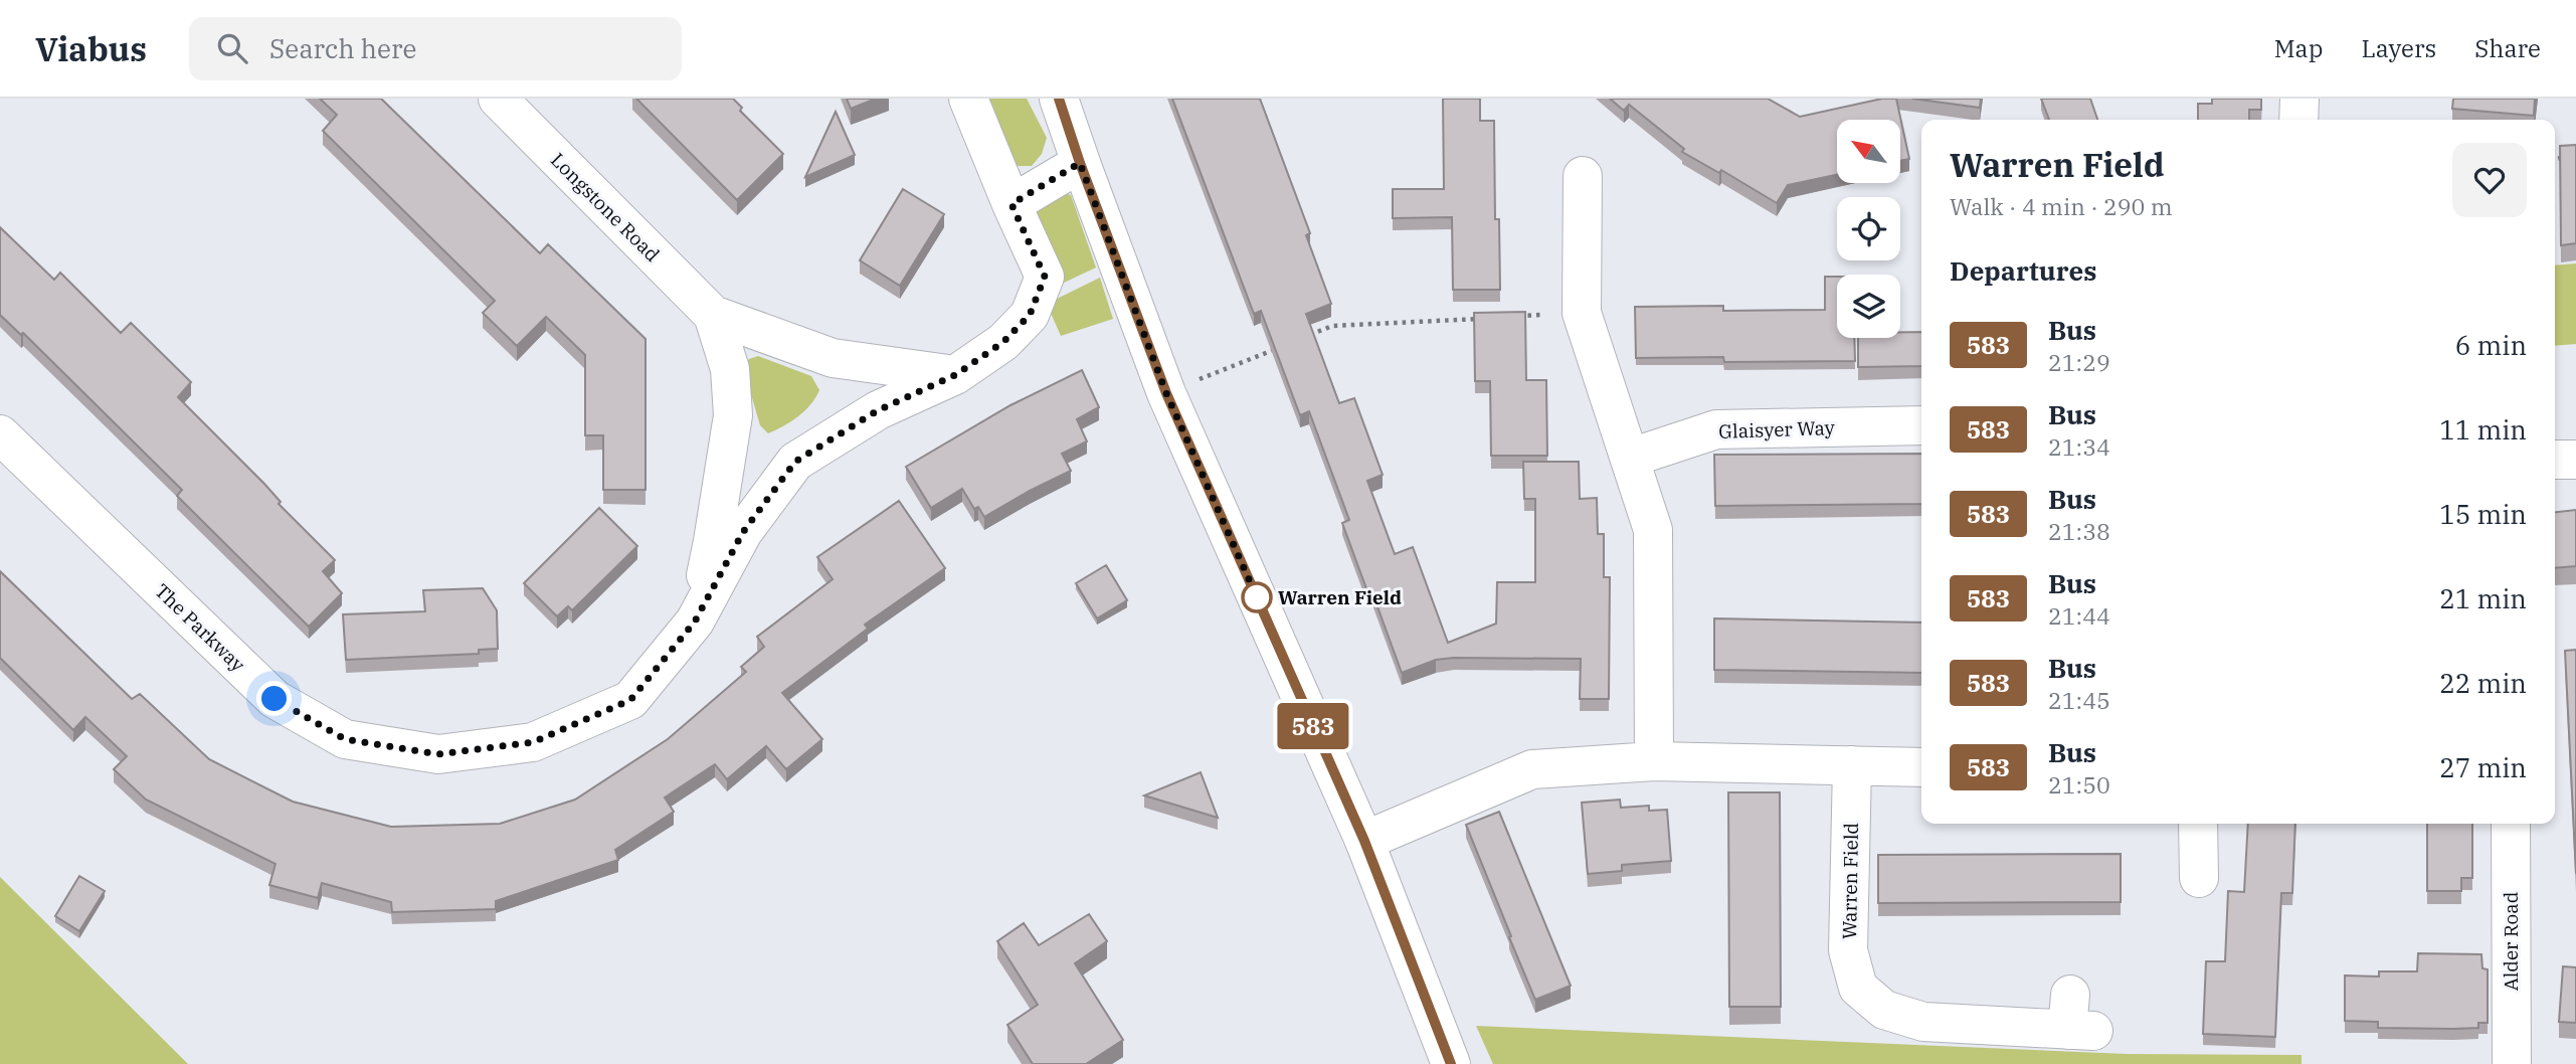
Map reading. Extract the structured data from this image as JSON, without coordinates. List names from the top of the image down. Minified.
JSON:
{"streets":{"street":["Longstone Road","Glaisyer Way","The Parkway","Warren Field","Alder Road"]},"places":["Warren Field"],"lines":["bus line 583"],"north":"top left","page":{"header":"Viabus","search":"Search here","nav":["Map","Layers","Share"],"on_map":"583","heading":[["Warren Field","Walk · 4 min · 290 m"],"Departures"],"list":[{"mark":"583","name":"Bus","note":"21:29","value":"6 min"},{"mark":"583","name":"Bus","note":"21:34","value":"11 min"},{"mark":"583","name":"Bus","note":"21:38","value":"15 min"},{"mark":"583","name":"Bus","note":"21:44","value":"21 min"},{"mark":"583","name":"Bus","note":"21:45","value":"22 min"},{"mark":"583","name":"Bus","note":"21:50","value":"27 min"}]}}
